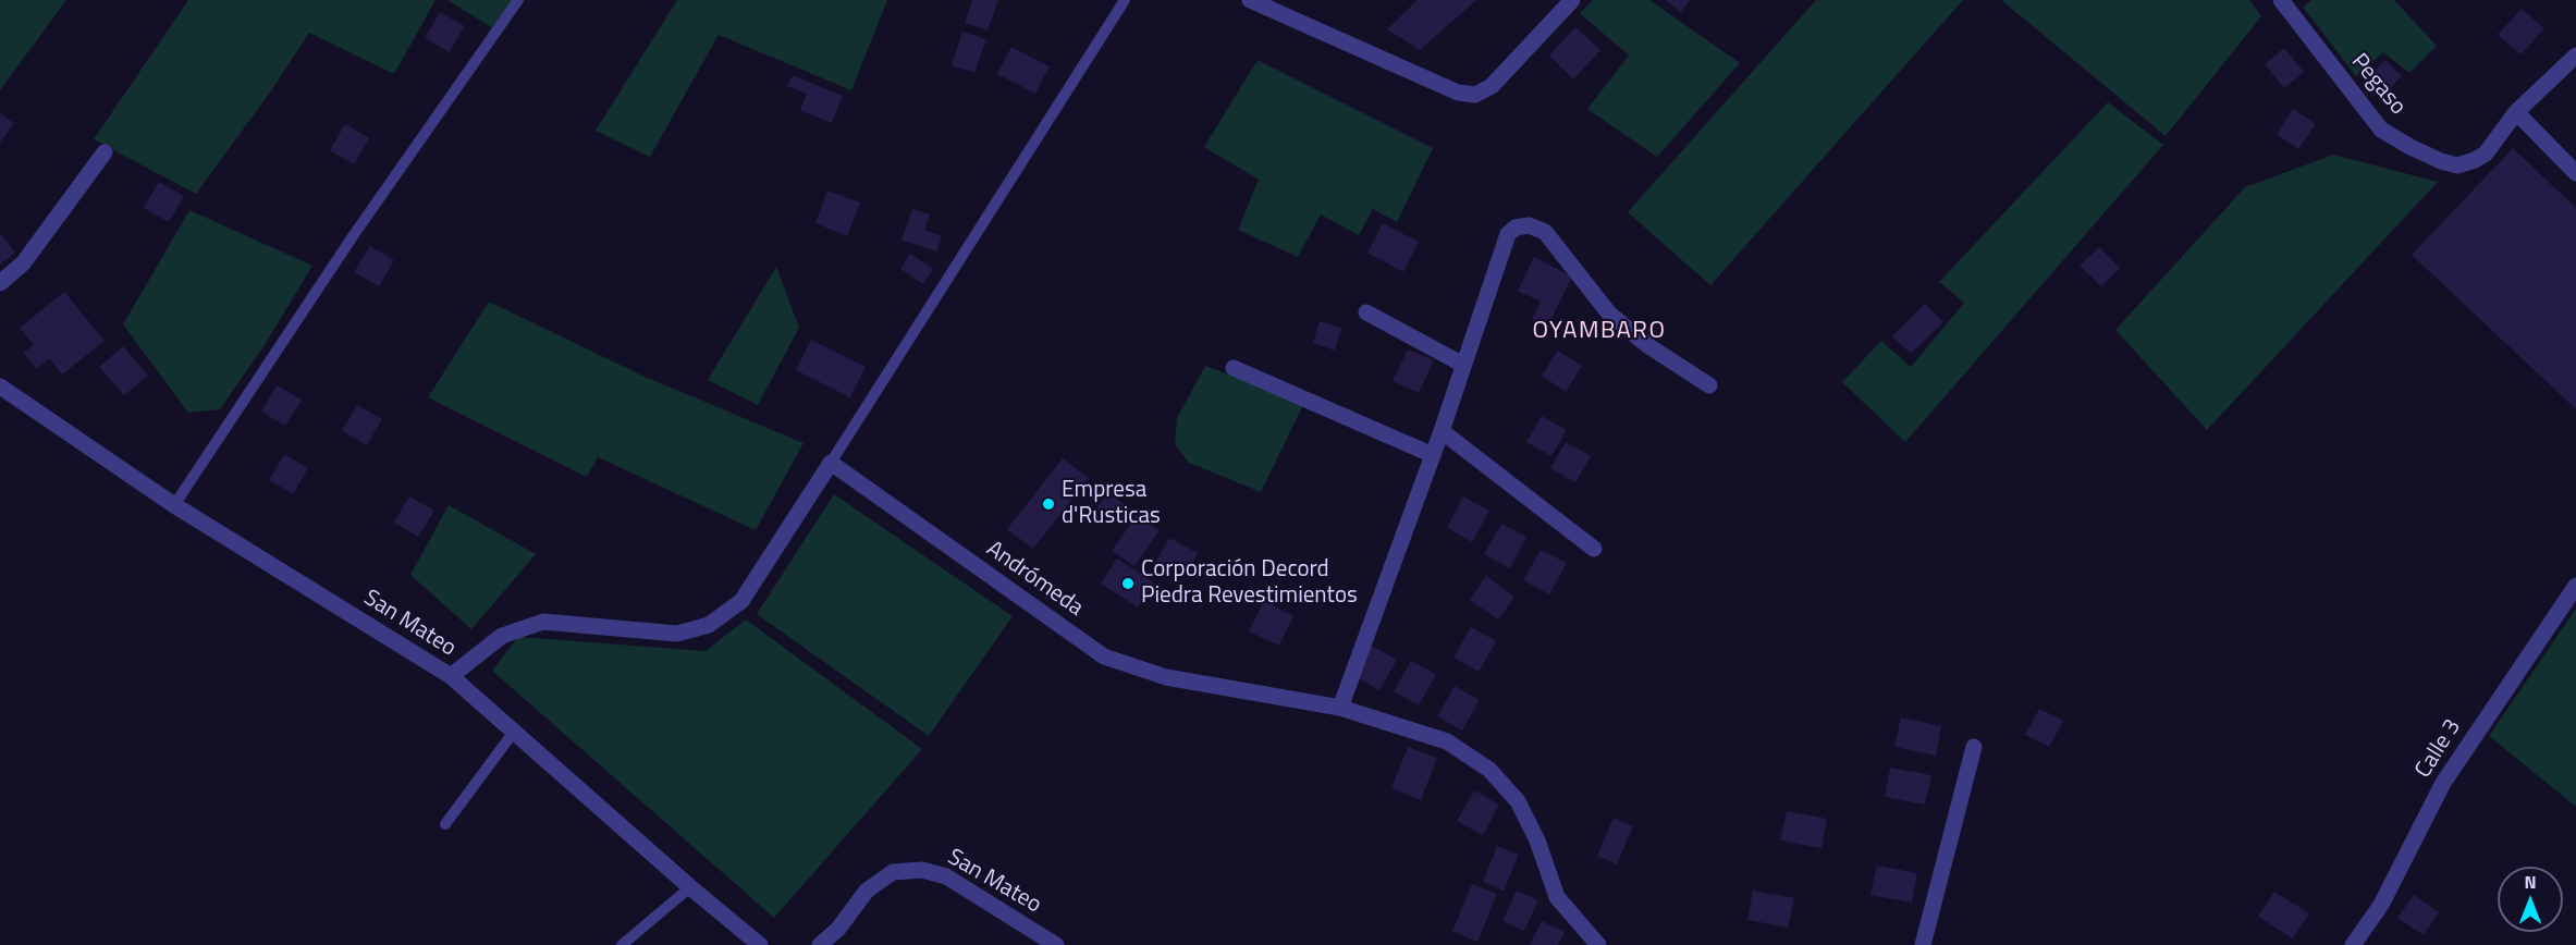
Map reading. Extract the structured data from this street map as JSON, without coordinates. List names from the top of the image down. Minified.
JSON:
{"streets":{"street":["Pegaso","Andrómeda","San Mateo","Calle 3"]},"districts":["OYAMBARO"],"places":["Empresa d'Rusticas","Corporación Decord Piedra Revestimientos"],"north":"top"}
